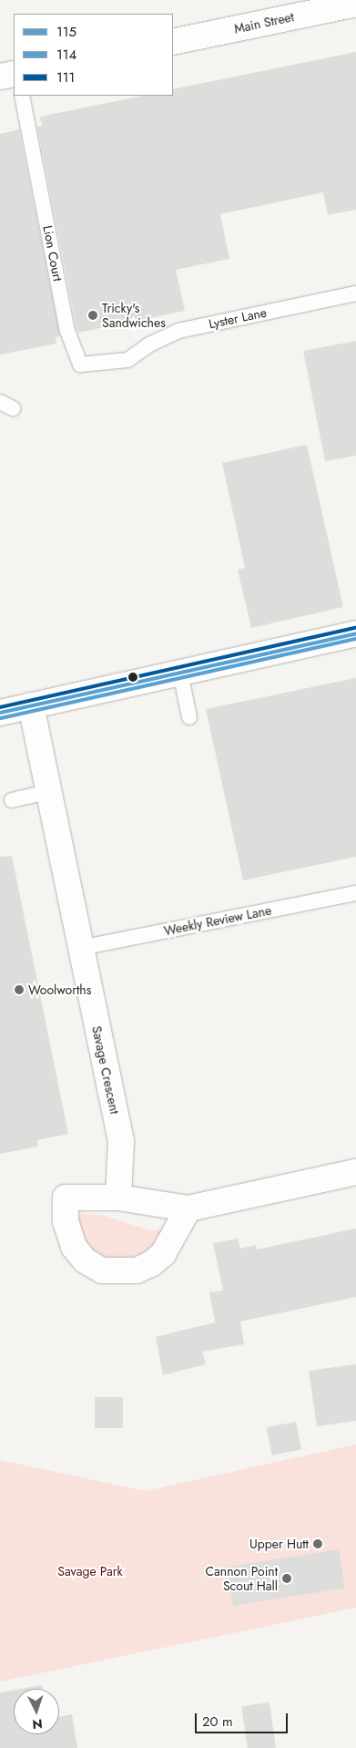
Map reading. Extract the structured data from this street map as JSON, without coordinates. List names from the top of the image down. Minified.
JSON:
{"streets":{"street":["Main Street","Savage Crescent"],"lane":["Lion Court","Lyster Lane","Weekly Review Lane"]},"crossings":[["Lion Court","Lyster Lane"],["Weekly Review Lane","Savage Crescent"]],"parks":["Savage Park"],"places":["Tricky's Sandwiches","Woolworths","Upper Hutt","Cannon Point Scout Hall"],"lines":["transit line 111","transit line 115","transit line 114"],"legend":["115","114","111"],"scale_bar":"20 m","north":"bottom"}
